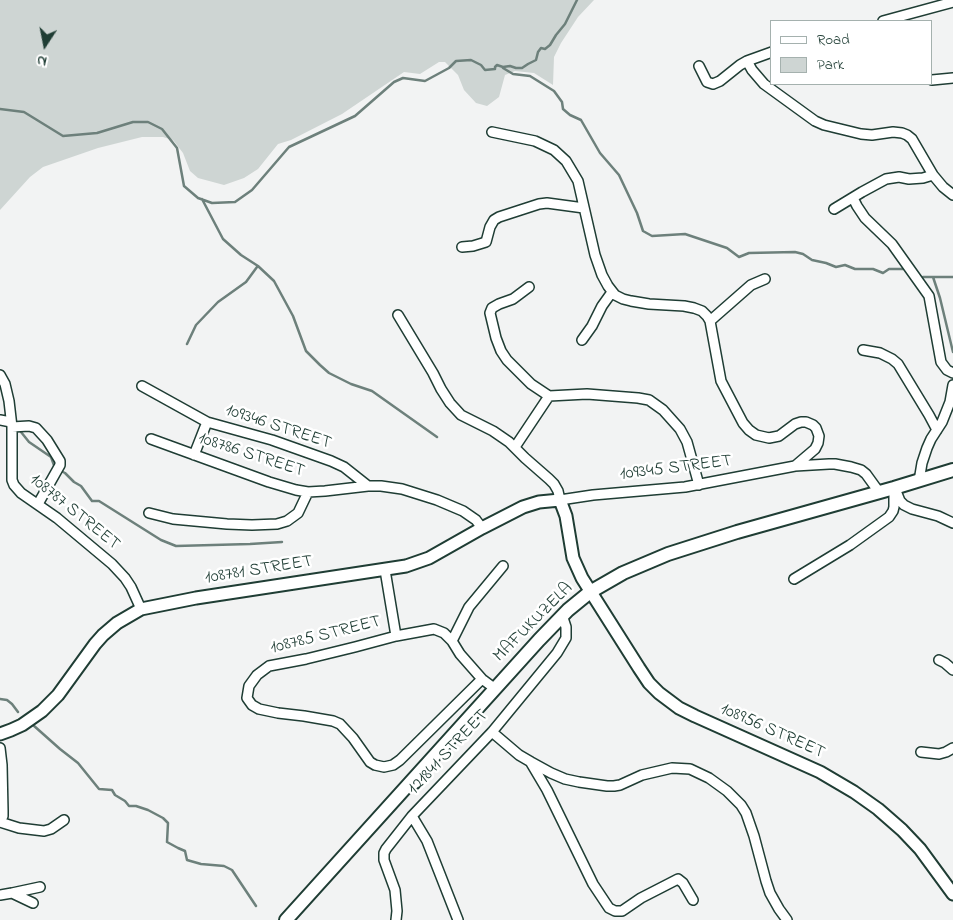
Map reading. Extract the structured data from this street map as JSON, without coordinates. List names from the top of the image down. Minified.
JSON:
{"streets":{"main road":["MAFUKUZELA"],"street":["109346 STREET","108786 STREET","109345 STREET","108787 STREET","108781 STREET","108785 STREET","108956 STREET","121841 STREET"]},"crossings":[["109346 STREET","108786 STREET"],["108786 STREET","108781 STREET"],["109345 STREET","108781 STREET"],["109345 STREET","MAFUKUZELA"],["109345 STREET","108956 STREET"],["108787 STREET","108781 STREET"],["108781 STREET","108785 STREET"],["108781 STREET","108956 STREET"],["MAFUKUZELA","108785 STREET"],["MAFUKUZELA","108956 STREET"],["MAFUKUZELA","121841 STREET"]],"legend":["Road","Park"],"north":"bottom"}
